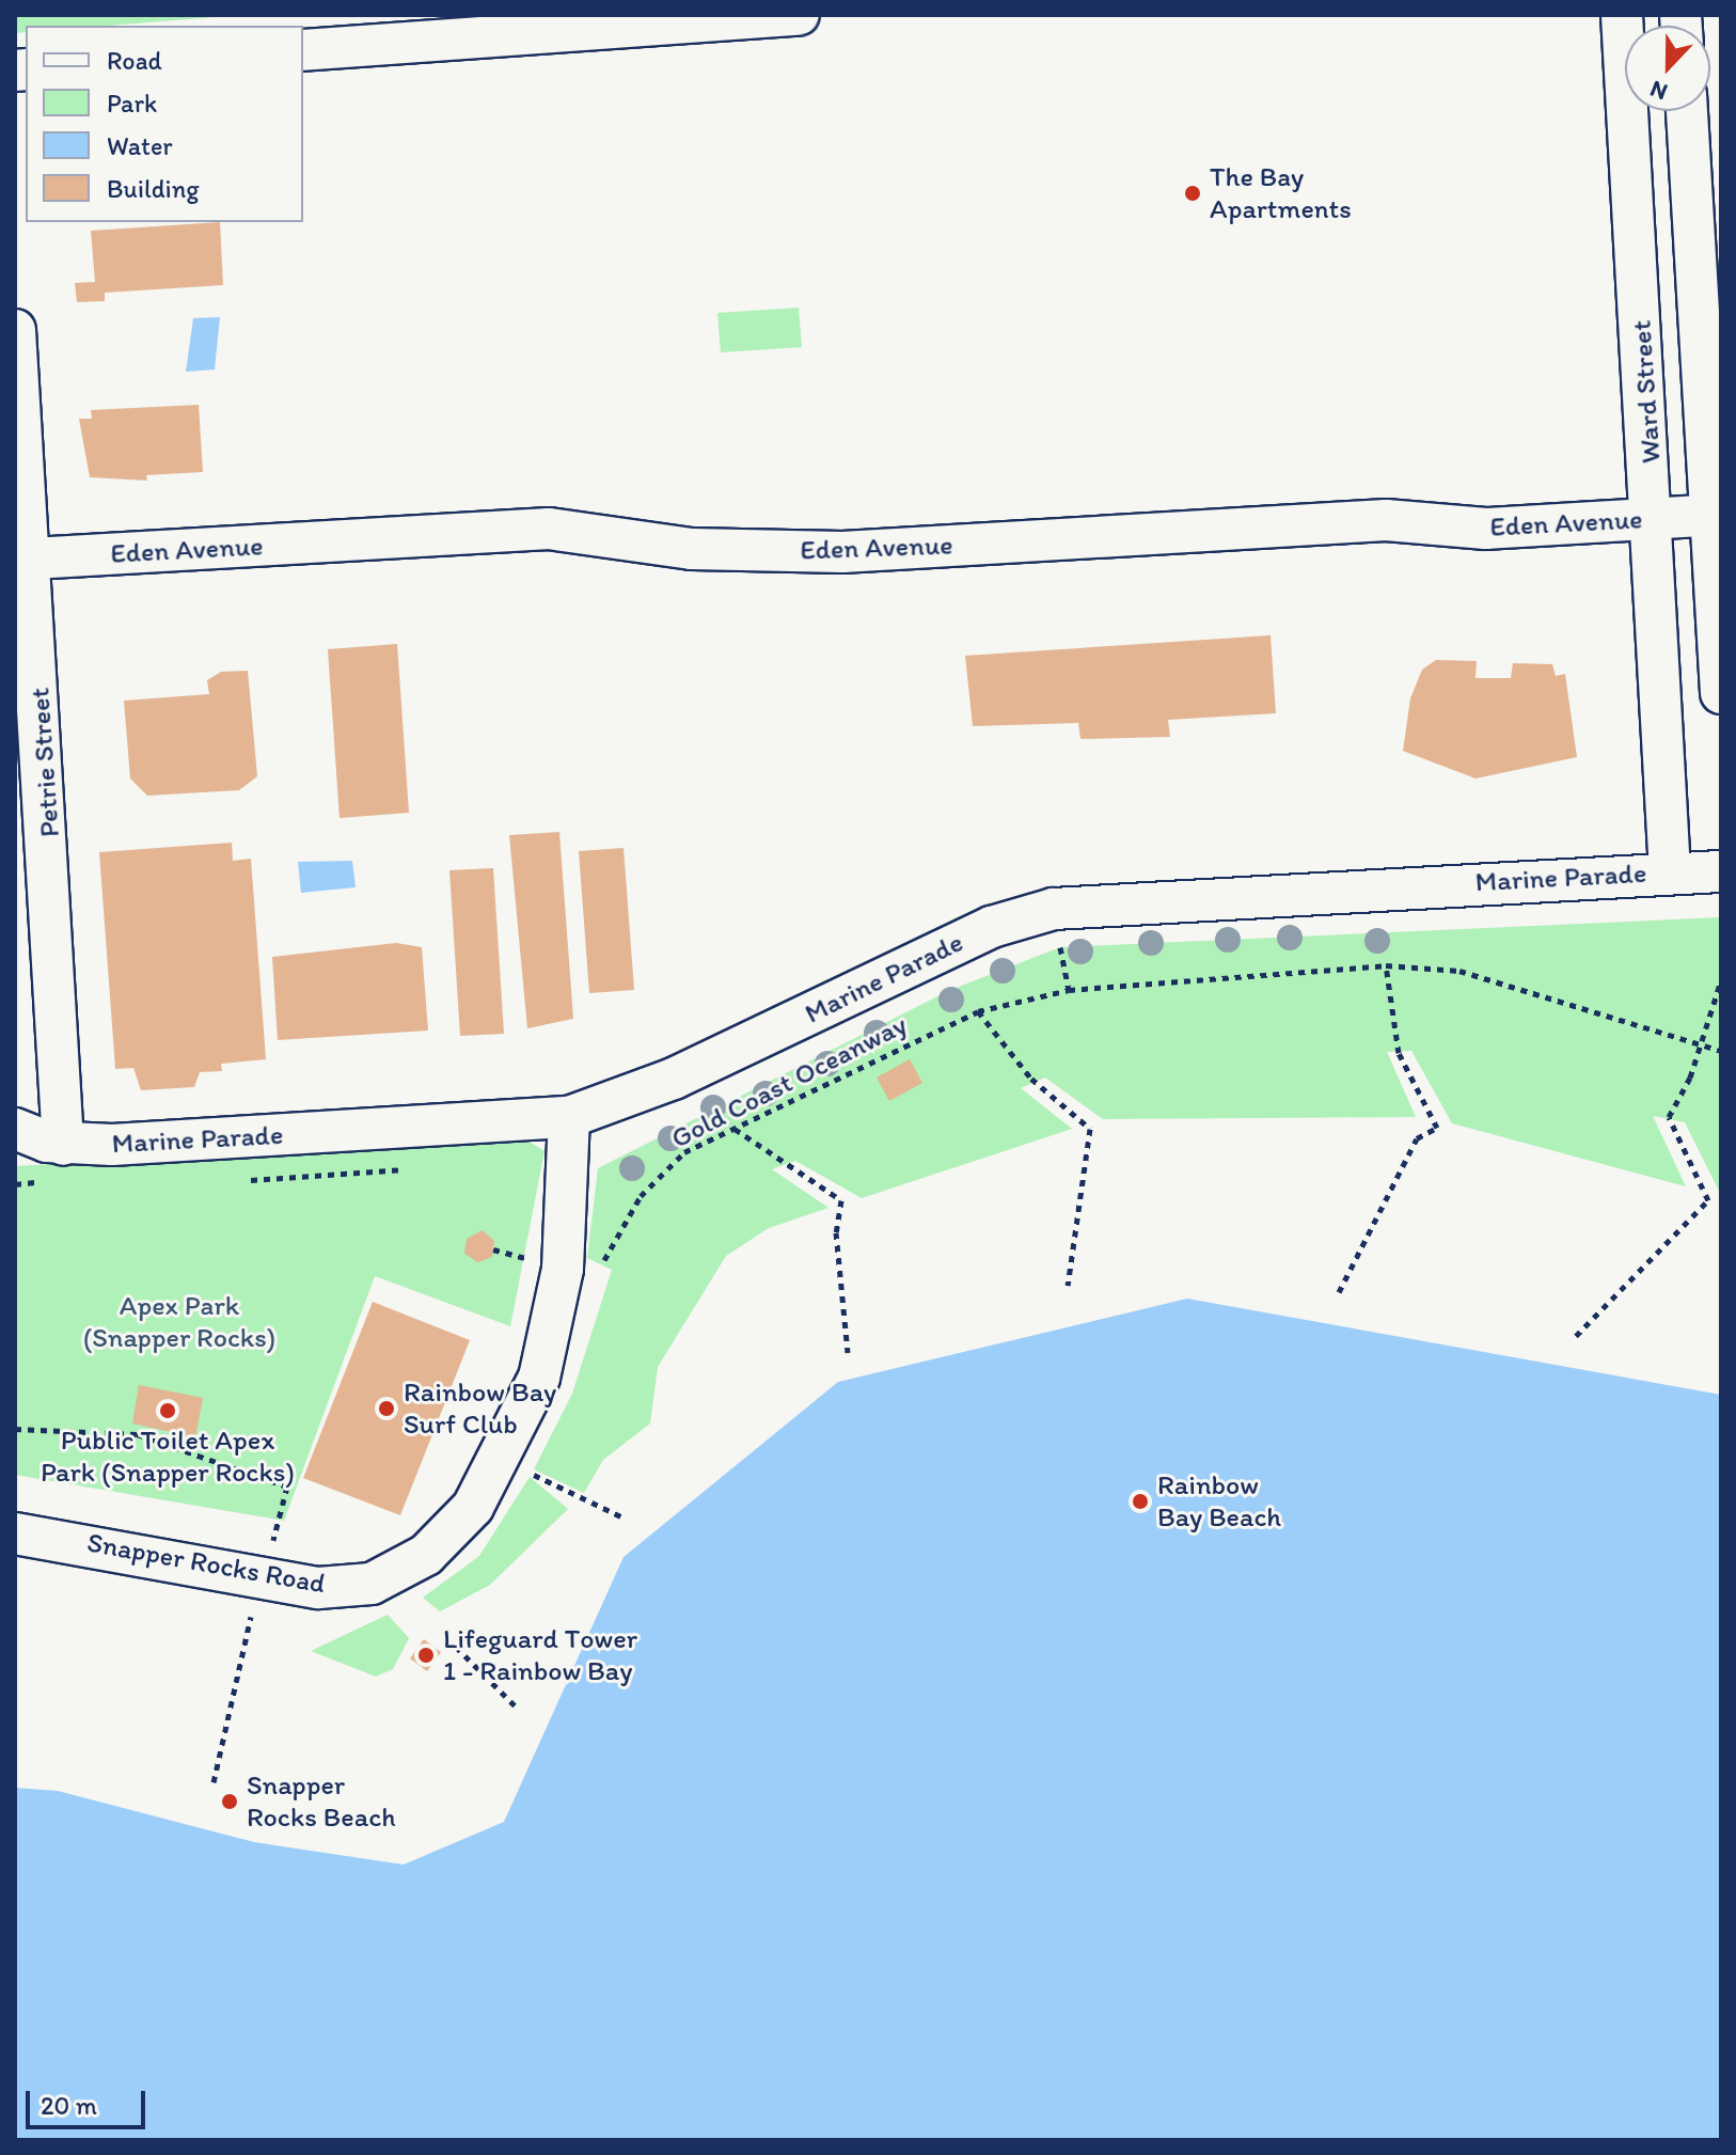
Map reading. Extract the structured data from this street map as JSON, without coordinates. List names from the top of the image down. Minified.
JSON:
{"streets":{"street":["Ward Street","Eden Avenue","Petrie Street","Marine Parade","Snapper Rocks Road"],"path":["Gold Coast Oceanway"]},"crossings":[["Ward Street","Eden Avenue"],["Ward Street","Marine Parade"],["Eden Avenue","Petrie Street"],["Petrie Street","Marine Parade"],["Marine Parade","Snapper Rocks Road"]],"parks":["Apex Park (Snapper Rocks)"],"places":["The Bay Apartments","Rainbow Bay Surf Club","Public Toilet Apex Park (Snapper Rocks)","Rainbow Bay Beach","Lifeguard Tower 1 - Rainbow Bay","Snapper Rocks Beach"],"legend":["Road","Park","Water","Building"],"scale_bar":"20 m","north":"bottom"}
